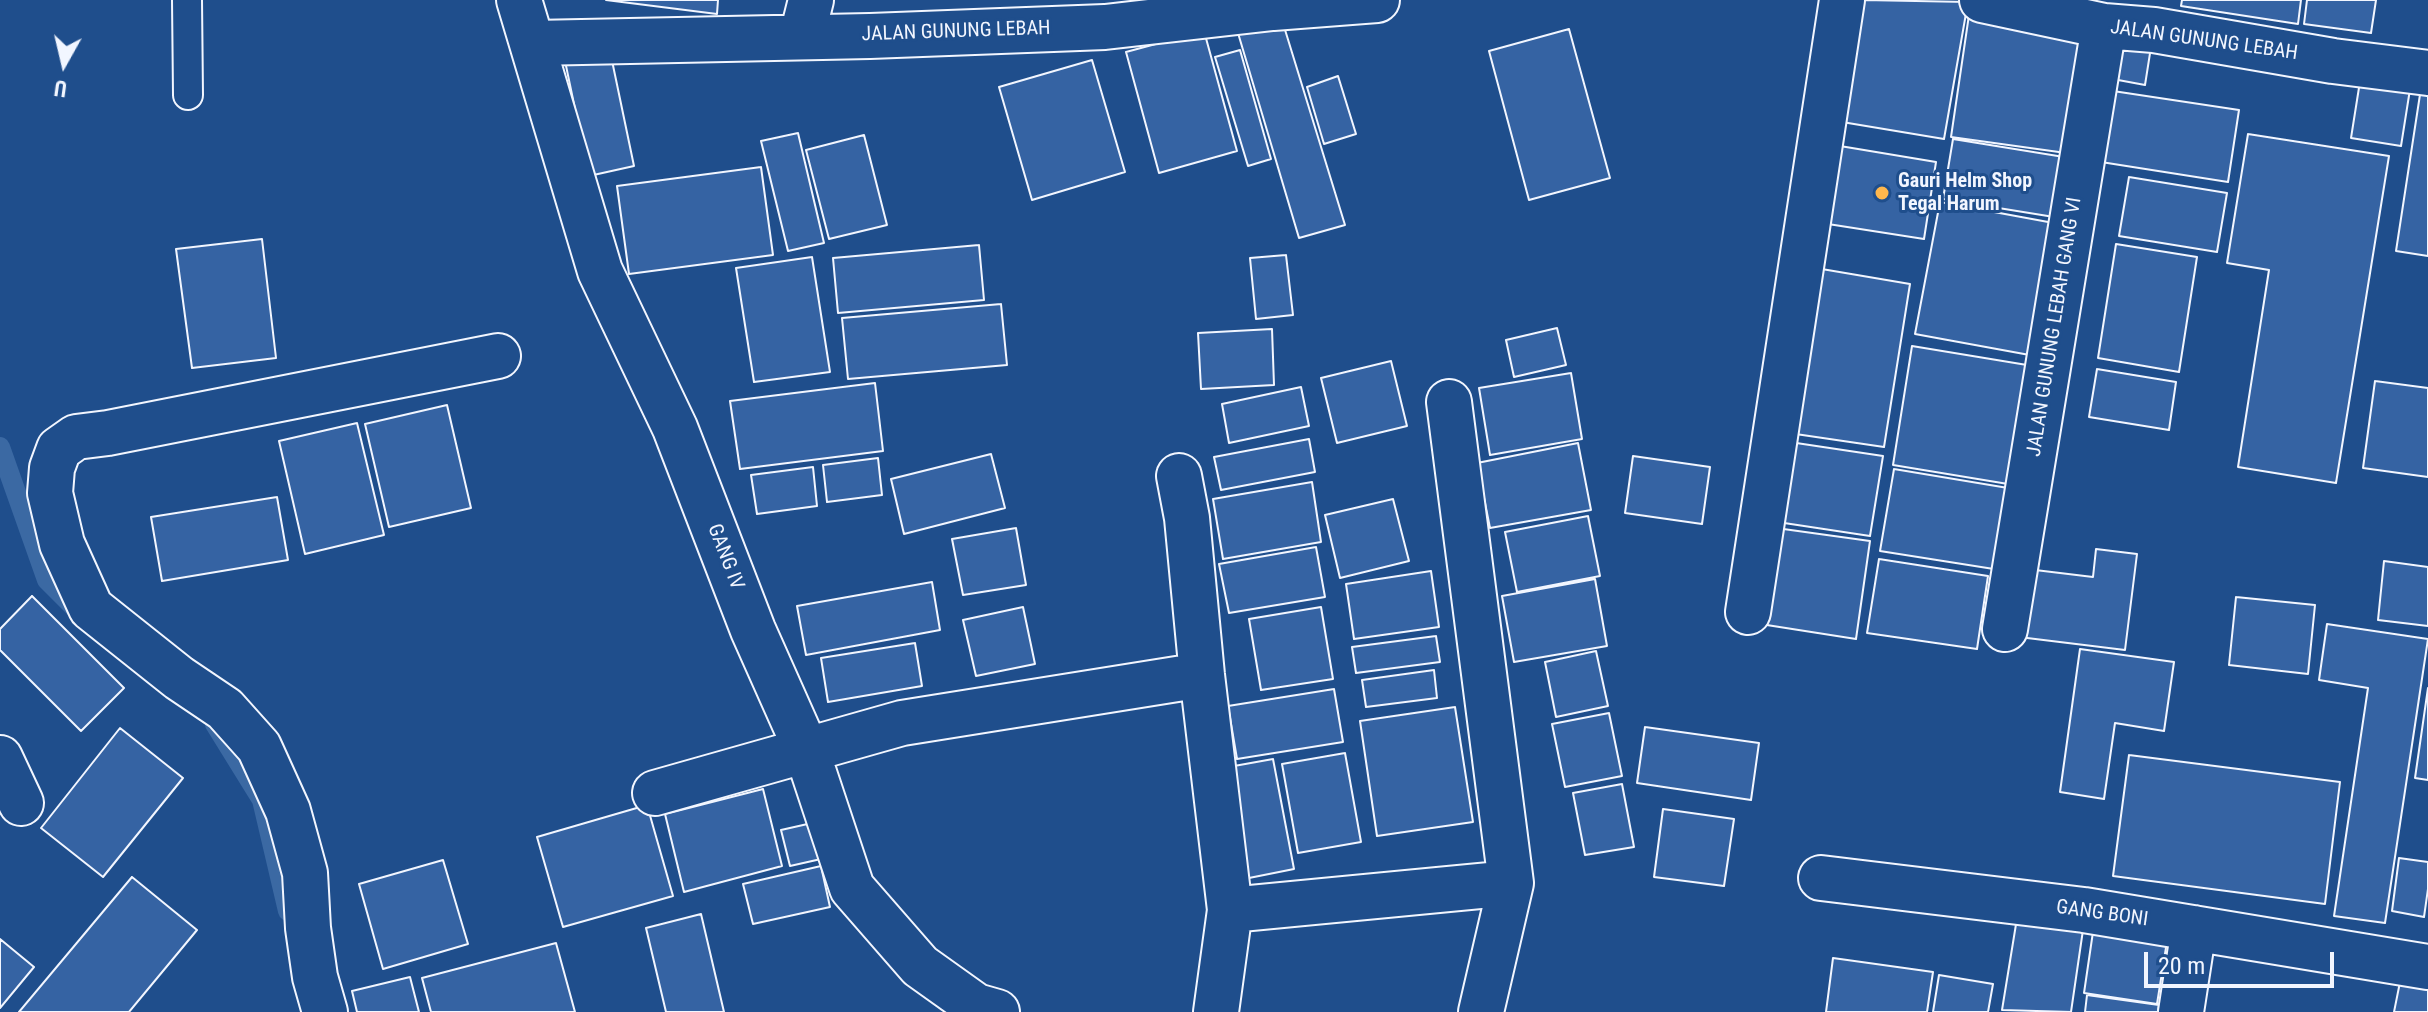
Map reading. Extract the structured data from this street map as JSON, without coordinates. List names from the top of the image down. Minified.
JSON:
{"streets":{"street":["JALAN GUNUNG LEBAH","JALAN GUNUNG LEBAH GANG VI","GANG IV","GANG BONI"]},"crossings":[["JALAN GUNUNG LEBAH","JALAN GUNUNG LEBAH GANG VI"],["JALAN GUNUNG LEBAH","GANG IV"]],"places":["Gauri Helm Shop Tegal Harum"],"scale_bar":"20 m","north":"bottom"}
